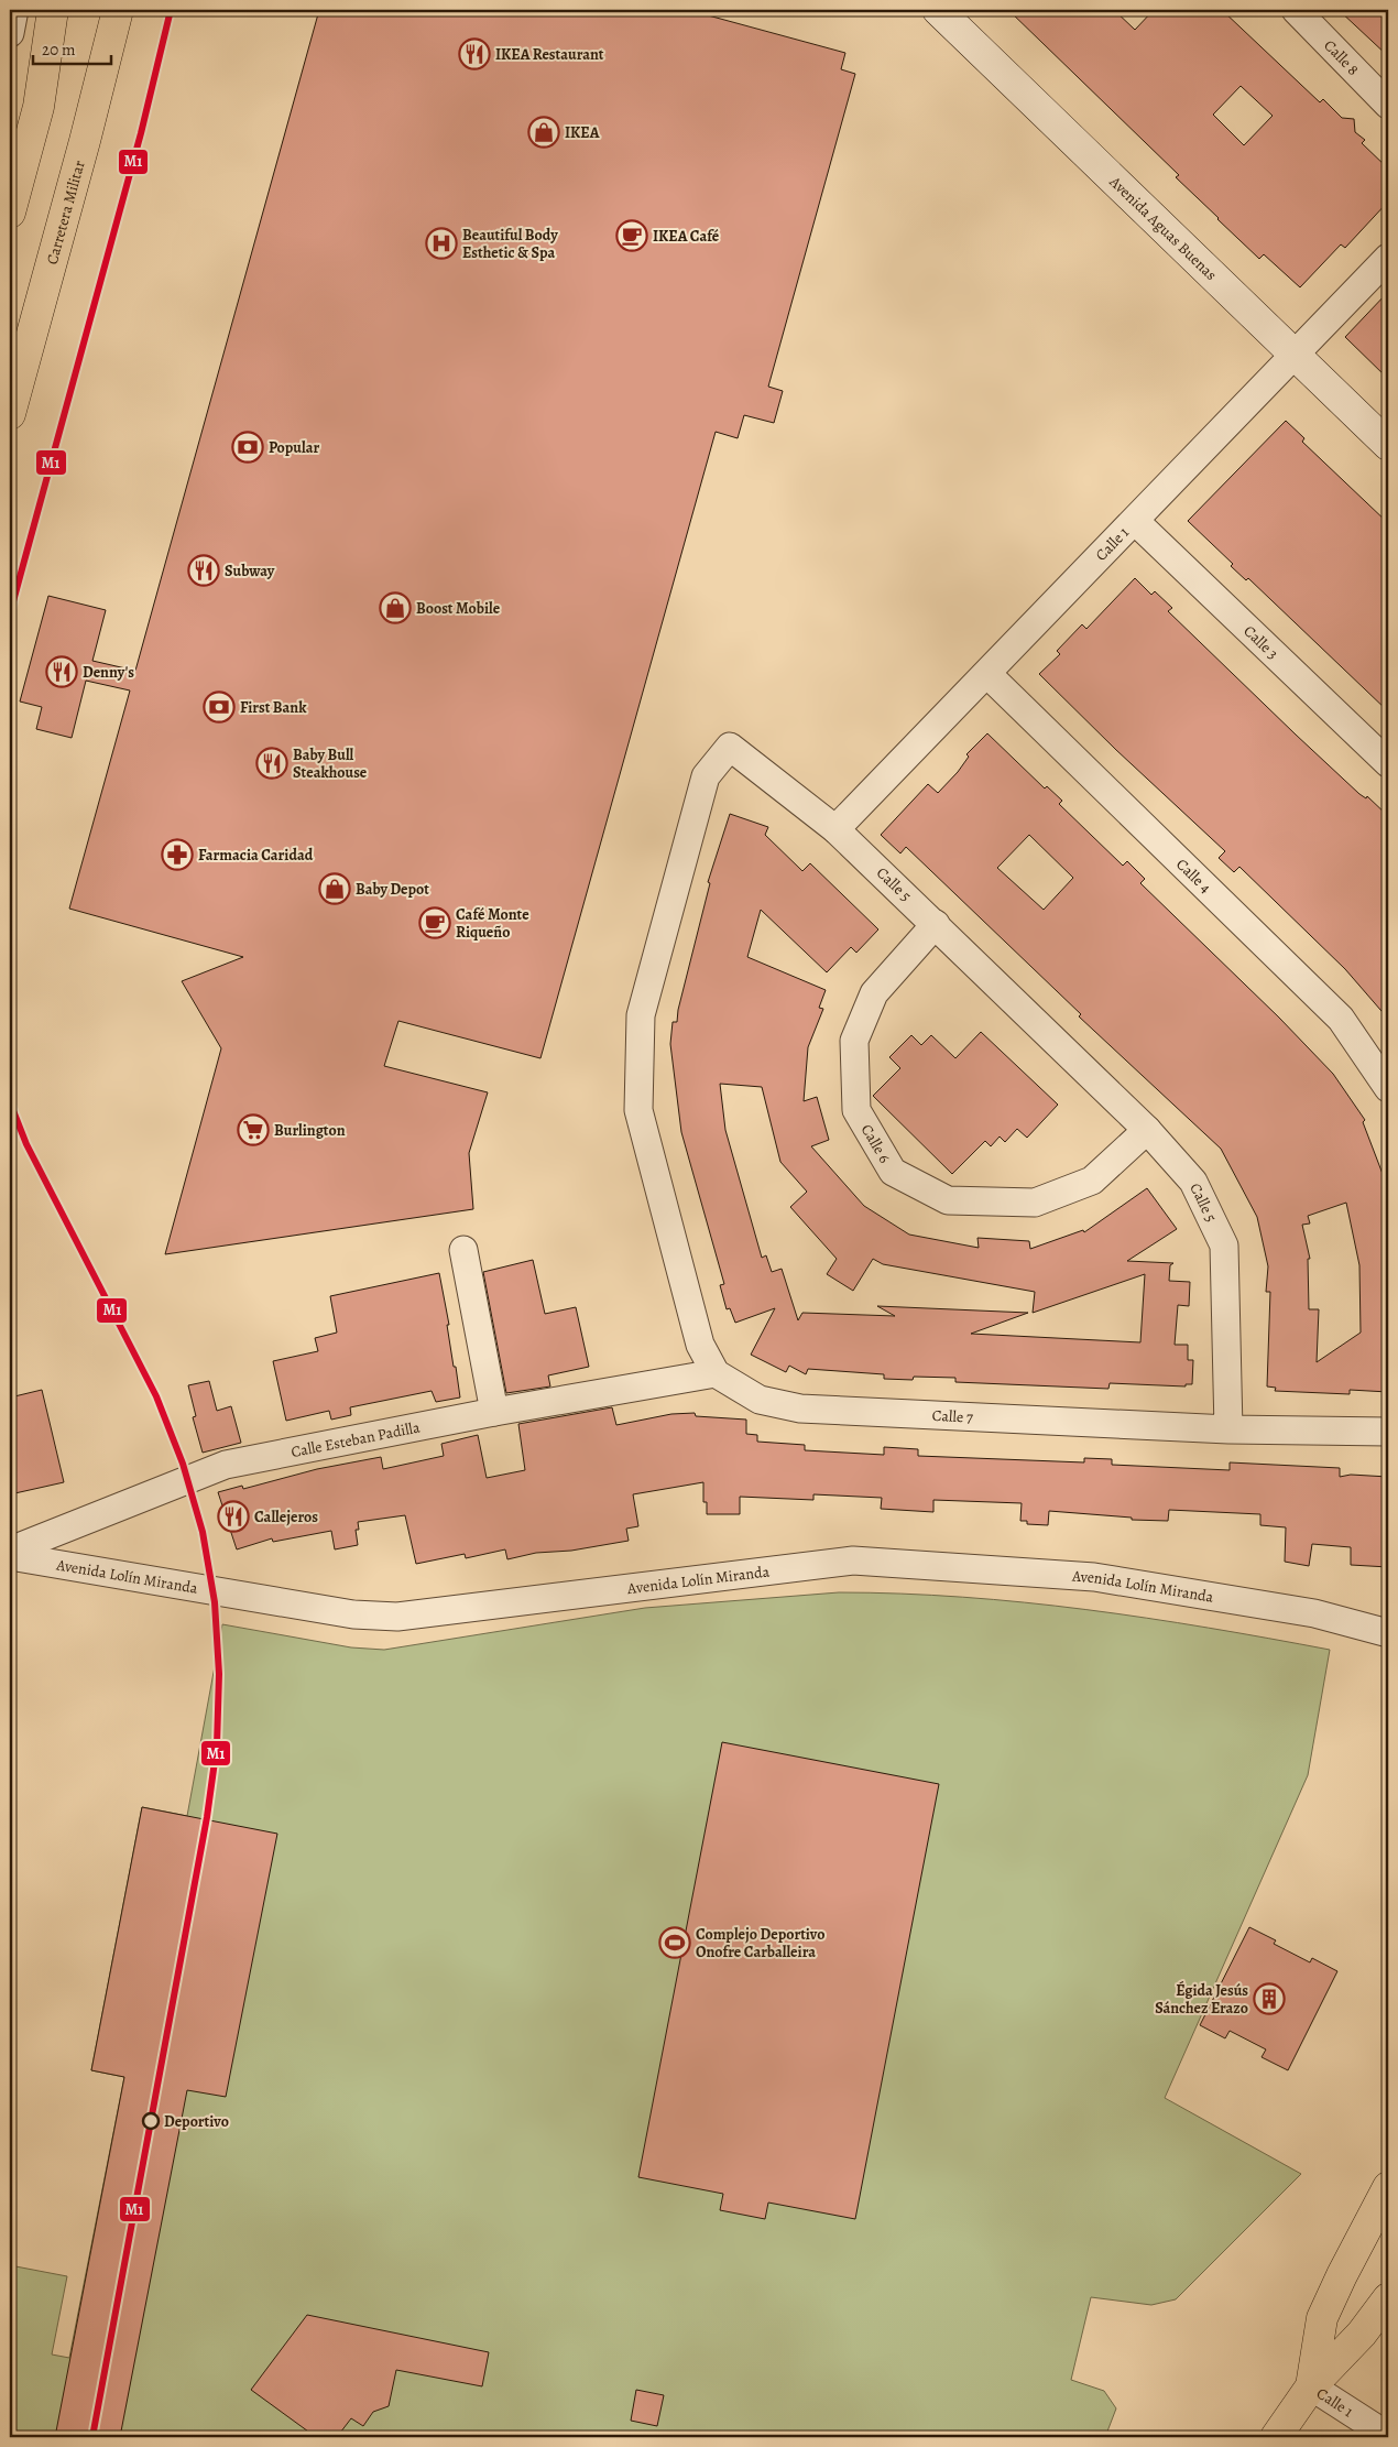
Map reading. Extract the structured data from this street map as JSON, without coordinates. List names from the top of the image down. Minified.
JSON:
{"streets":{"main road":["Carretera Militar"],"street":["Calle 8","Avenida Aguas Buenas","Calle 1","Calle 3","Calle 4","Calle 5","Calle 6","Calle 7","Calle Esteban Padilla","Avenida Lolín Miranda"]},"crossings":[["Avenida Aguas Buenas","Calle 1"],["Calle 1","Calle 3"],["Calle 1","Calle 4"],["Calle 1","Calle 5"],["Calle 5","Calle 6"],["Calle 5","Calle 7"],["Calle 5","Calle Esteban Padilla"],["Calle 7","Calle Esteban Padilla"]],"places":{"restaurant":["IKEA Restaurant","Subway","Denny's","Baby Bull Steakhouse","Callejeros"],"shop":["IKEA","Boost Mobile","Baby Depot"],"cafe":["IKEA Café","Café Monte Riqueño"],"hospital":["Beautiful Body Esthetic & Spa"],"bank":["Popular","First Bank"],"pharmacy":["Farmacia Caridad"],"supermarket":["Burlington"],"sports":["Complejo Deportivo Onofre Carballeira"],"building":["Égida Jesús Sánchez Erazo"],"other":["Deportivo"]},"lines":["transit line M1"],"scale_bar":"20 m"}
